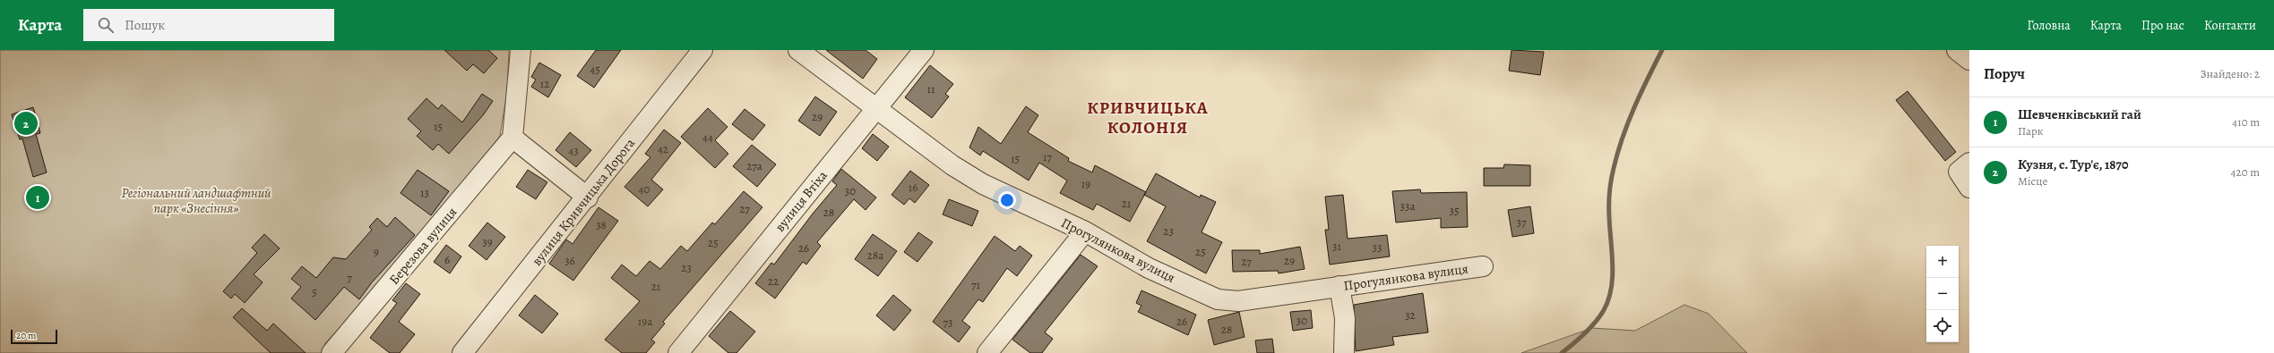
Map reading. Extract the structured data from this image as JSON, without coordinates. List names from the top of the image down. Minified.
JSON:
{"streets":{"street":["вулиця Втіха","вулиця Кривчицька Дорога","Березова вулиця","Прогулянкова вулиця"]},"crossings":[["вулиця Втіха","Прогулянкова вулиця"]],"districts":["КРИВЧИЦЬКА КОЛОНІЯ"],"parks":["Регіональний ландшафтний парк «Знесіння»"],"house_numbers":["45","12","11","29","15","44","42","43","17","15","27а","19","16","40","30","13","21","33а","27","35","28","37","38","23","39","25","31","33","26","9","25","28а","6","36","29","27","23","7","22","71","21","5","32","30","19а","26","73","28"],"scale_bar":"20 m","page":{"header":"Карта","search":"Пошук","nav":["Головна","Карта","Про нас","Контакти"],"heading":["Поруч","Знайдено: 2"],"list":[{"mark":"1","name":"Шевченківський гай","note":"Парк","value":"410 m"},{"mark":"2","name":"Кузня, с. Тур'є, 1870","note":"Місце","value":"420 m"}],"pins":["2","1"],"map_buttons":["+","−"],"scale":"20 m"}}
